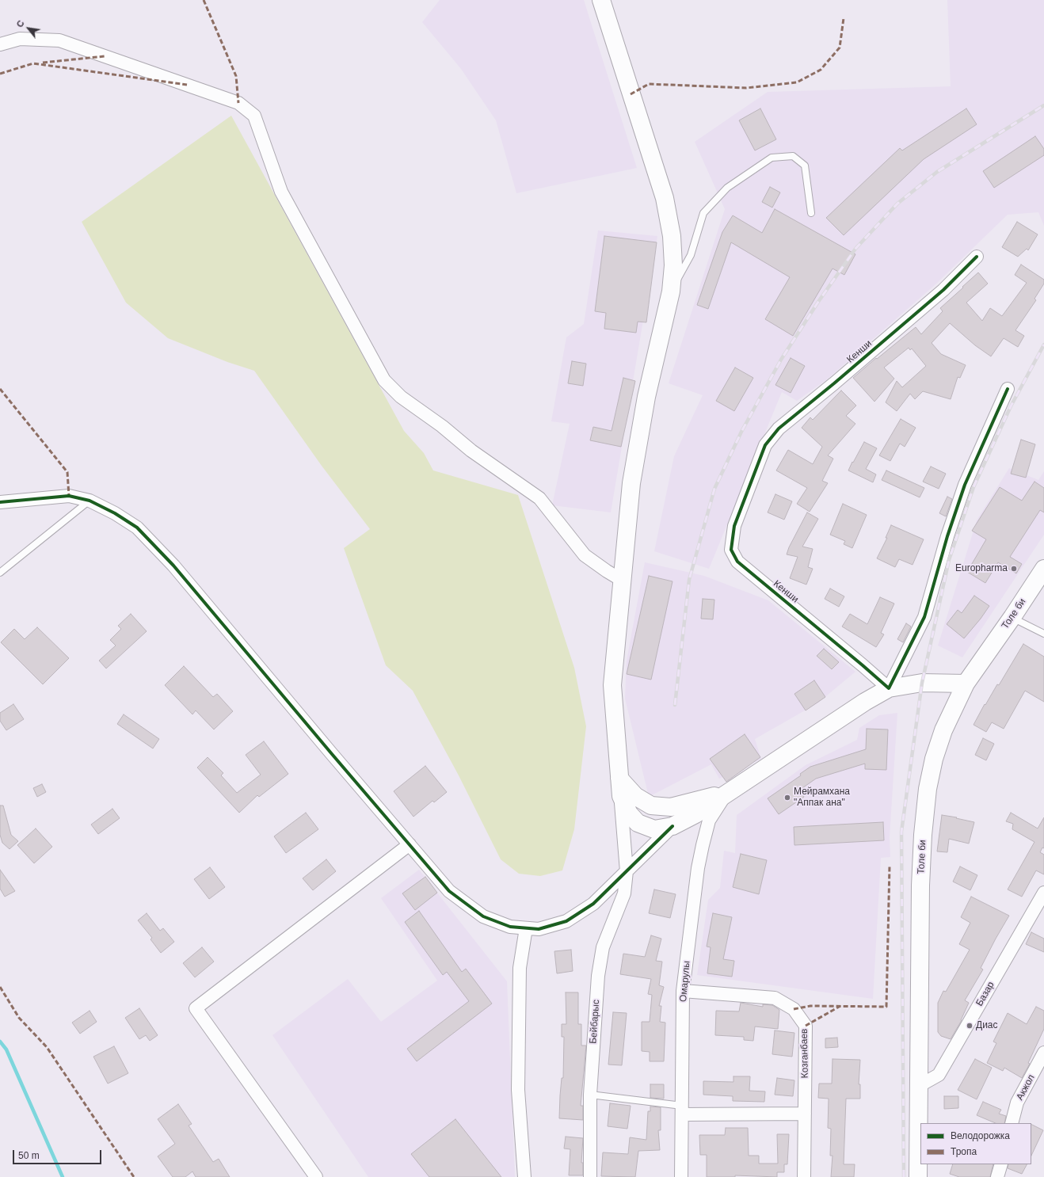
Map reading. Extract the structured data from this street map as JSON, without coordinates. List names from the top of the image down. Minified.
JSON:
{"streets":{"main road":["Толе би"],"street":["Кенши","Омарулы","Базар","Бейбарыс","Козганбаев","Акжол"]},"crossings":[["Толе би","Базар"],["Омарулы","Козганбаев"]],"places":["Europharma","Мейрамхана \"Аппак ана\"","Диас"],"legend":["Велодорожка","Тропа"],"scale_bar":"50 m","north":"top left"}
